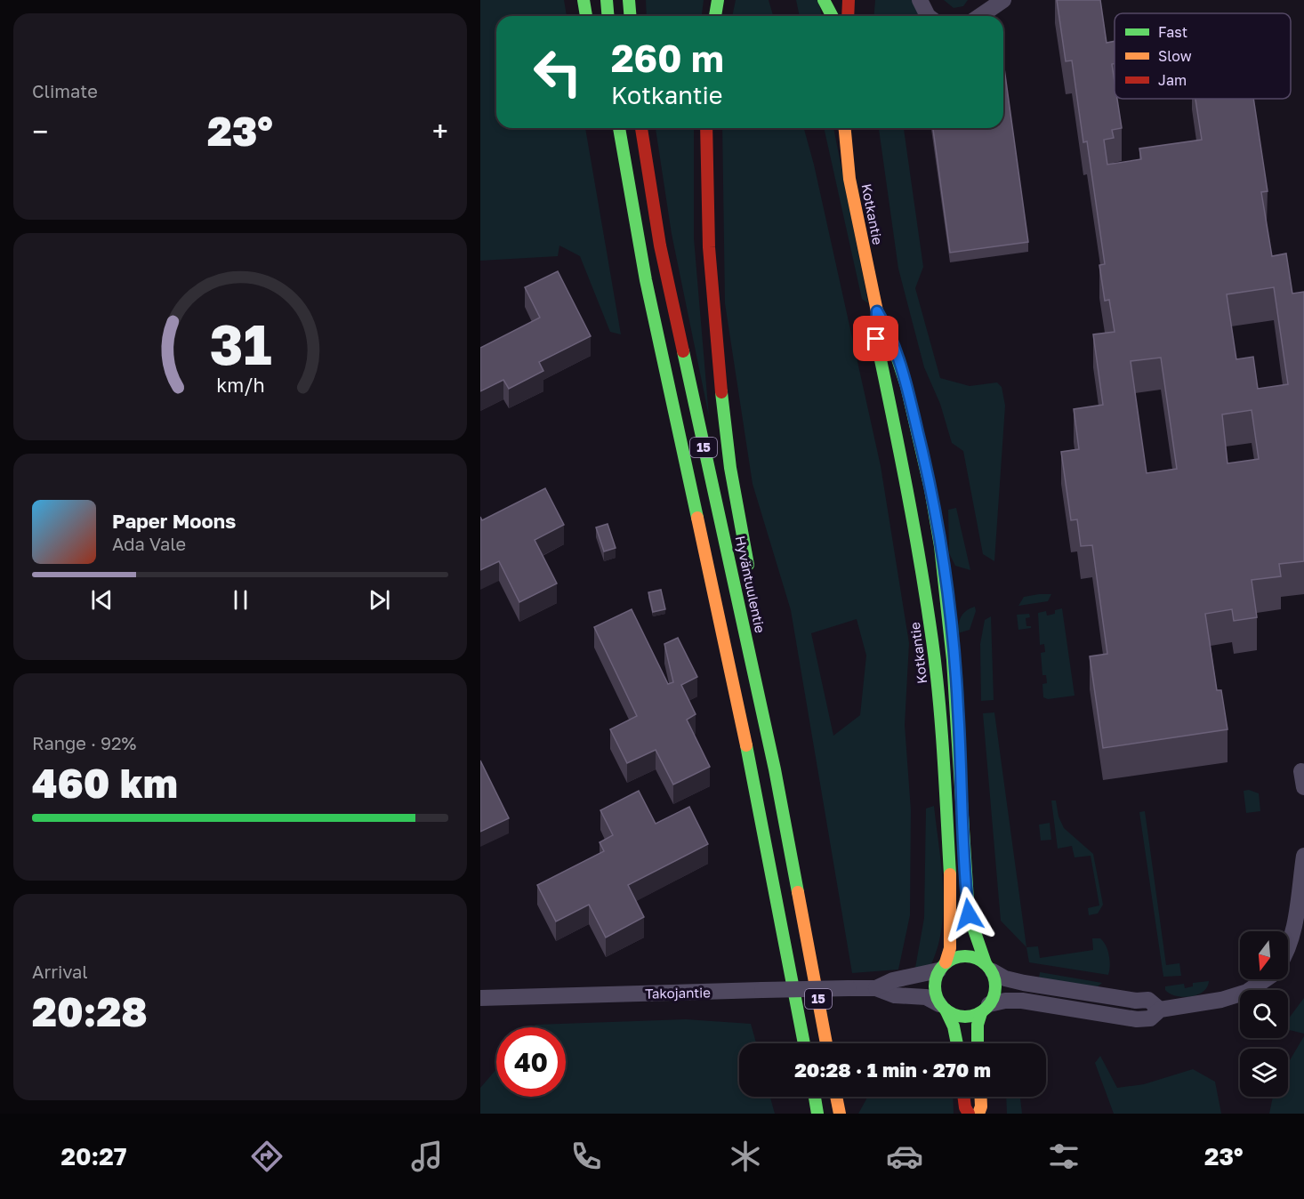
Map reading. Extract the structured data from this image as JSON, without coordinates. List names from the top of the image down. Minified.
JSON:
{"streets":{"main road":["Kotkantie","15","Hyväntuulentie"],"street":["Takojantie"]},"crossings":[["Kotkantie","Takojantie"]],"legend":["Fast","Slow","Jam"],"north":"bottom","page":{"tile":["Climate",["Range · 92%","460 km"],["Arrival","20:28"]],"turn":["260 m","Kotkantie"],"heat":["−","23°","+"],"song":["Paper Moons","Ada Vale"],"limit":"40","trip":"20:28 · 1 min · 270 m","tabs":["20:27","23°"],"gauge":["31","km/h"]}}
